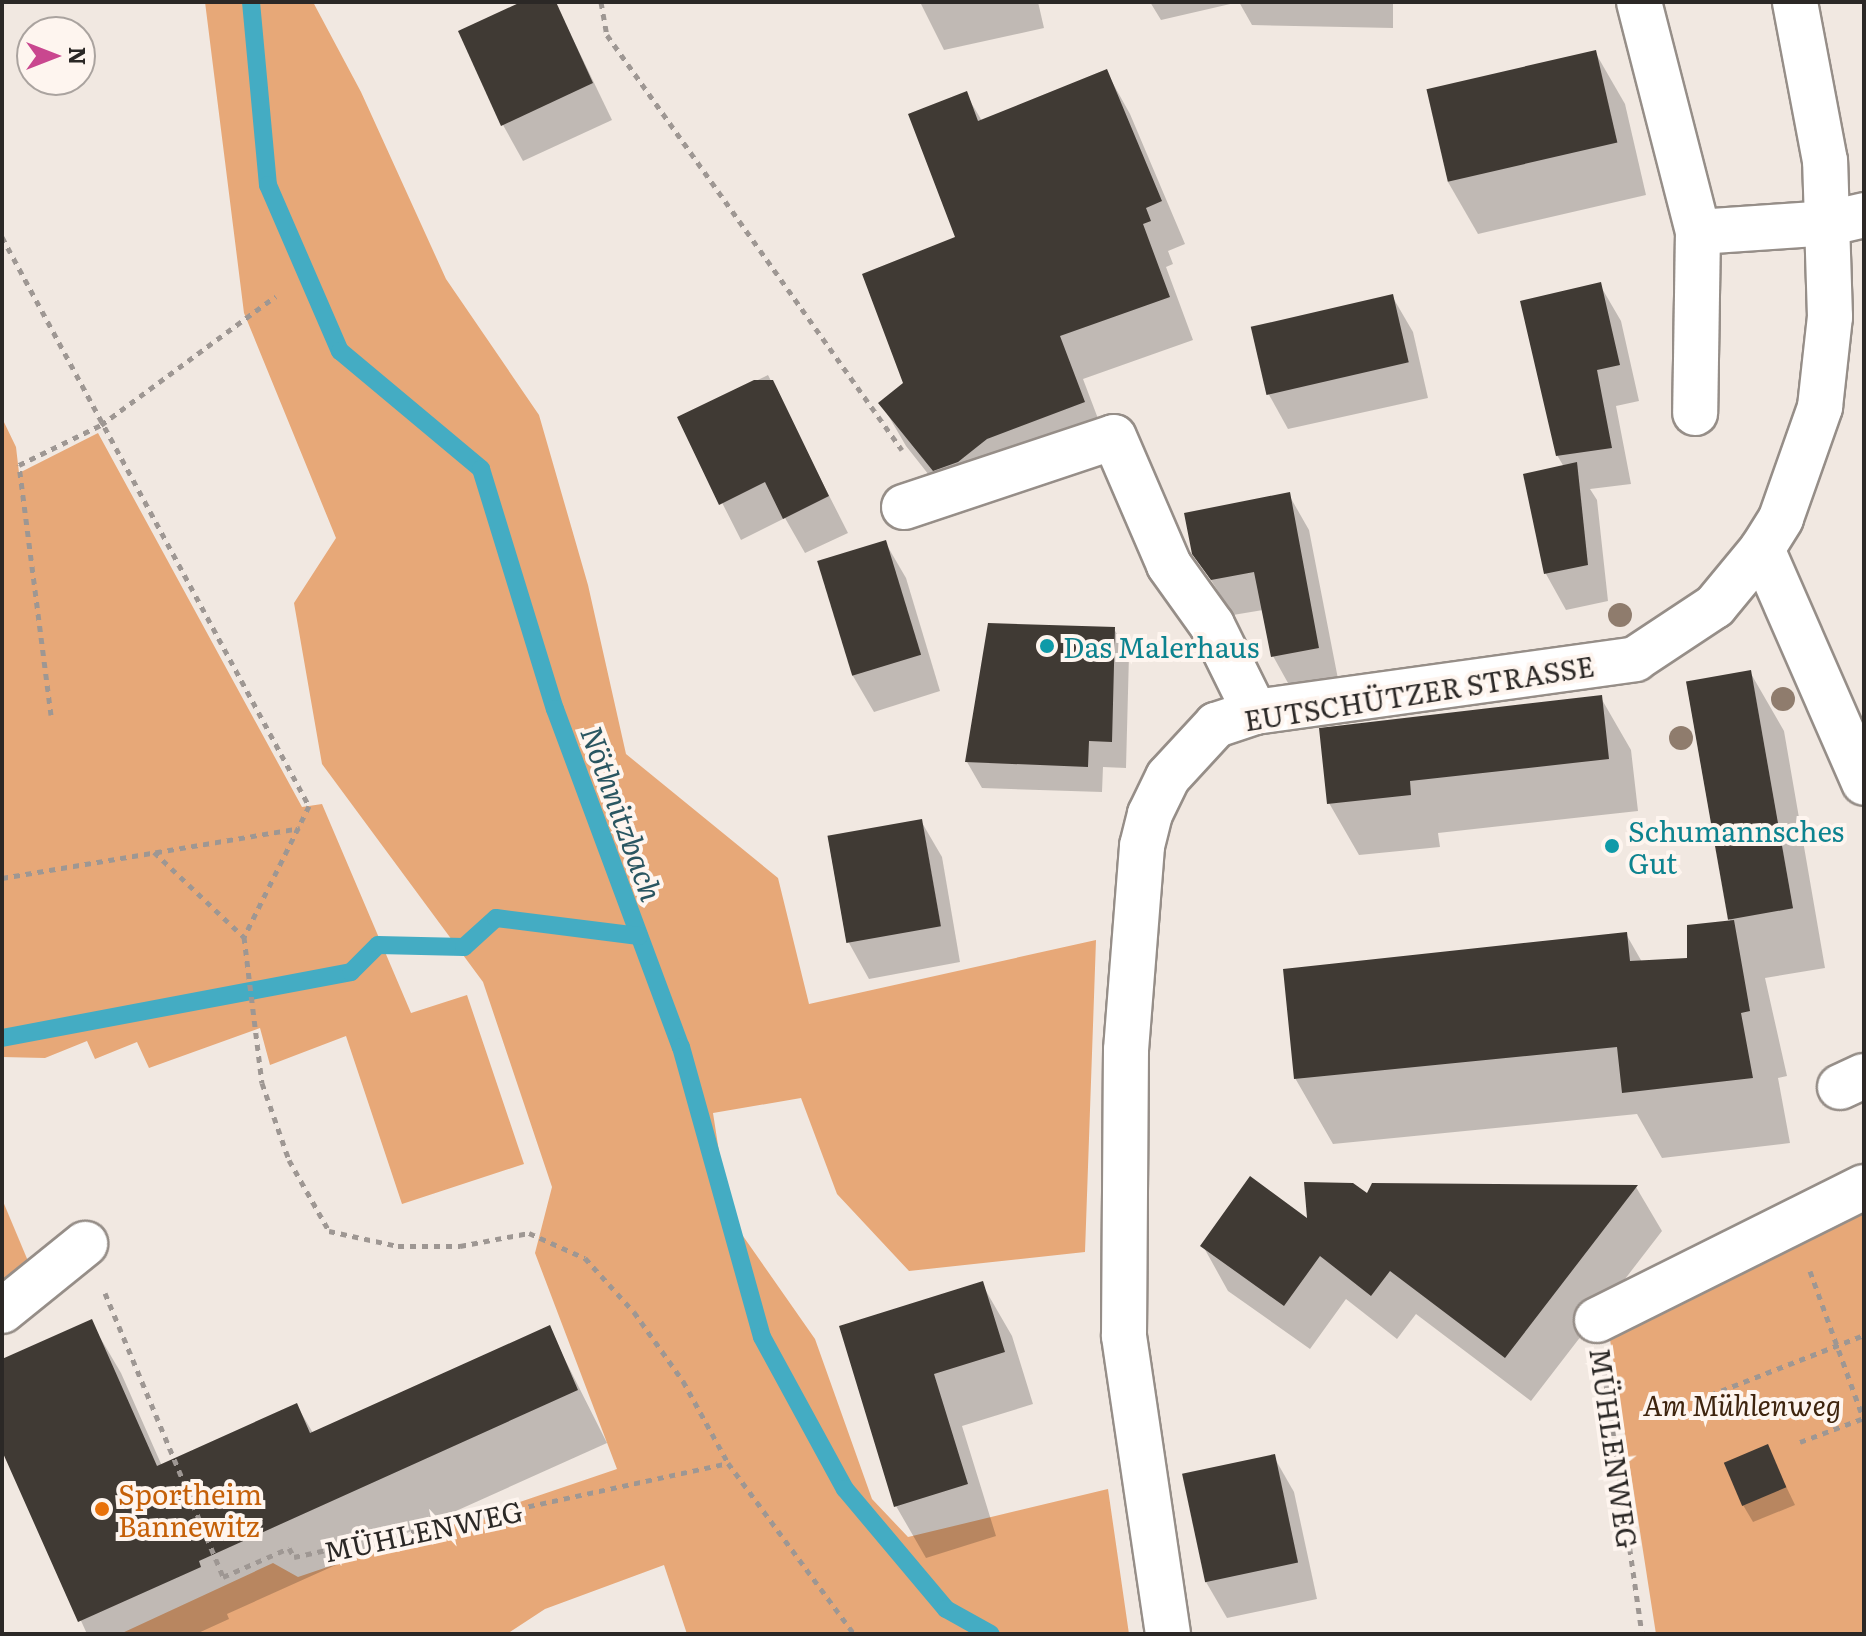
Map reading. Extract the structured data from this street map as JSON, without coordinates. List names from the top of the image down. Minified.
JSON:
{"streets":{"street":["EUTSCHÜTZER STRASSE","MÜHLENWEG"]},"water":["Nöthnitzbach"],"parks":["Am Mühlenweg"],"places":["Das Malerhaus","Schumannsches Gut","Sportheim Bannewitz"],"north":"right"}
